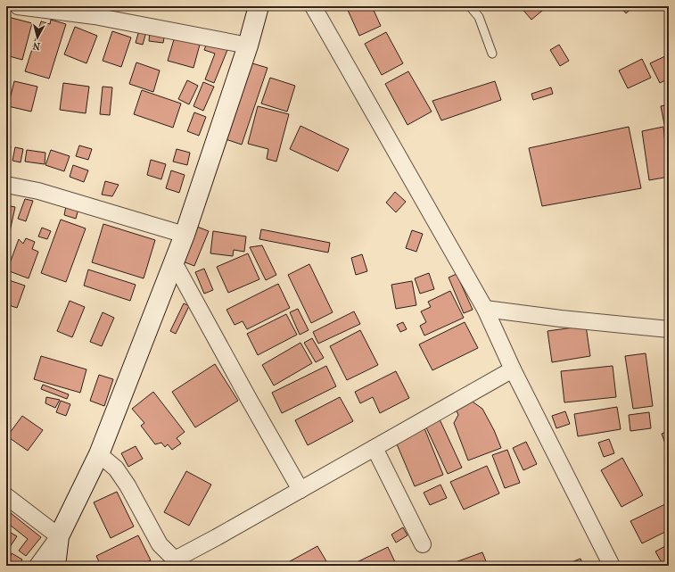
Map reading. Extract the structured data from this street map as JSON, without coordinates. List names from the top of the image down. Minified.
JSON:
{"north":"bottom"}
